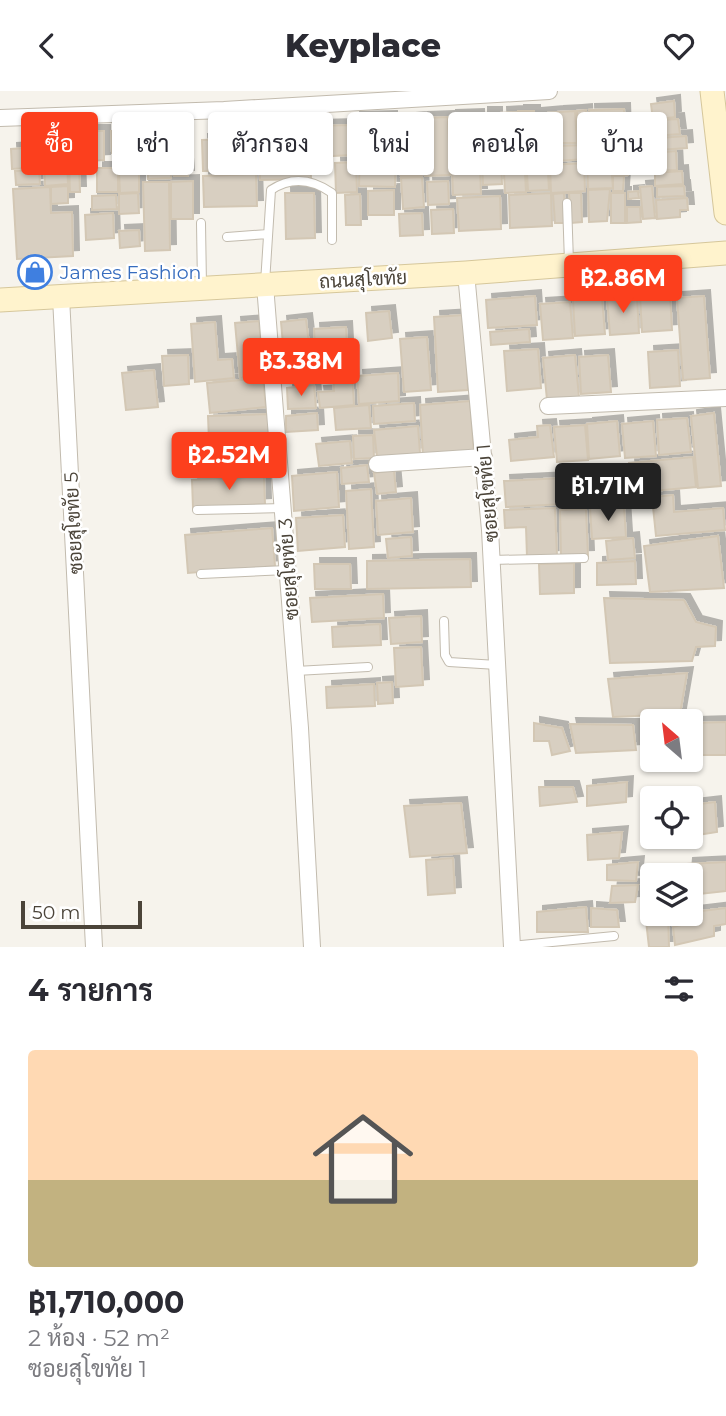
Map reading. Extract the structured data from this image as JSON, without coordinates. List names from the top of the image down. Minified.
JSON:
{"streets":{"street":["ถนนสุโขทัย","ซอยสุโขทัย 1","ซอยสุโขทัย 5","ซอยสุโขทัย 3"]},"crossings":[["ถนนสุโขทัย","ซอยสุโขทัย 1"],["ถนนสุโขทัย","ซอยสุโขทัย 5"],["ถนนสุโขทัย","ซอยสุโขทัย 3"]],"places":{"shop":["James Fashion"]},"scale_bar":"50 m","north":"top left","page":{"header":"Keyplace","chip":["ซื้อ","เช่า","ตัวกรอง","ใหม่","คอนโด","บ้าน"],"price":["฿2.86M","฿3.38M","฿2.52M","฿1.71M"],"scale":"50 m","heading":"4 รายการ","list":[{"name":"฿1,710,000","note":"2 ห้อง · 52 m² · ซอยสุโขทัย 1"}]}}
